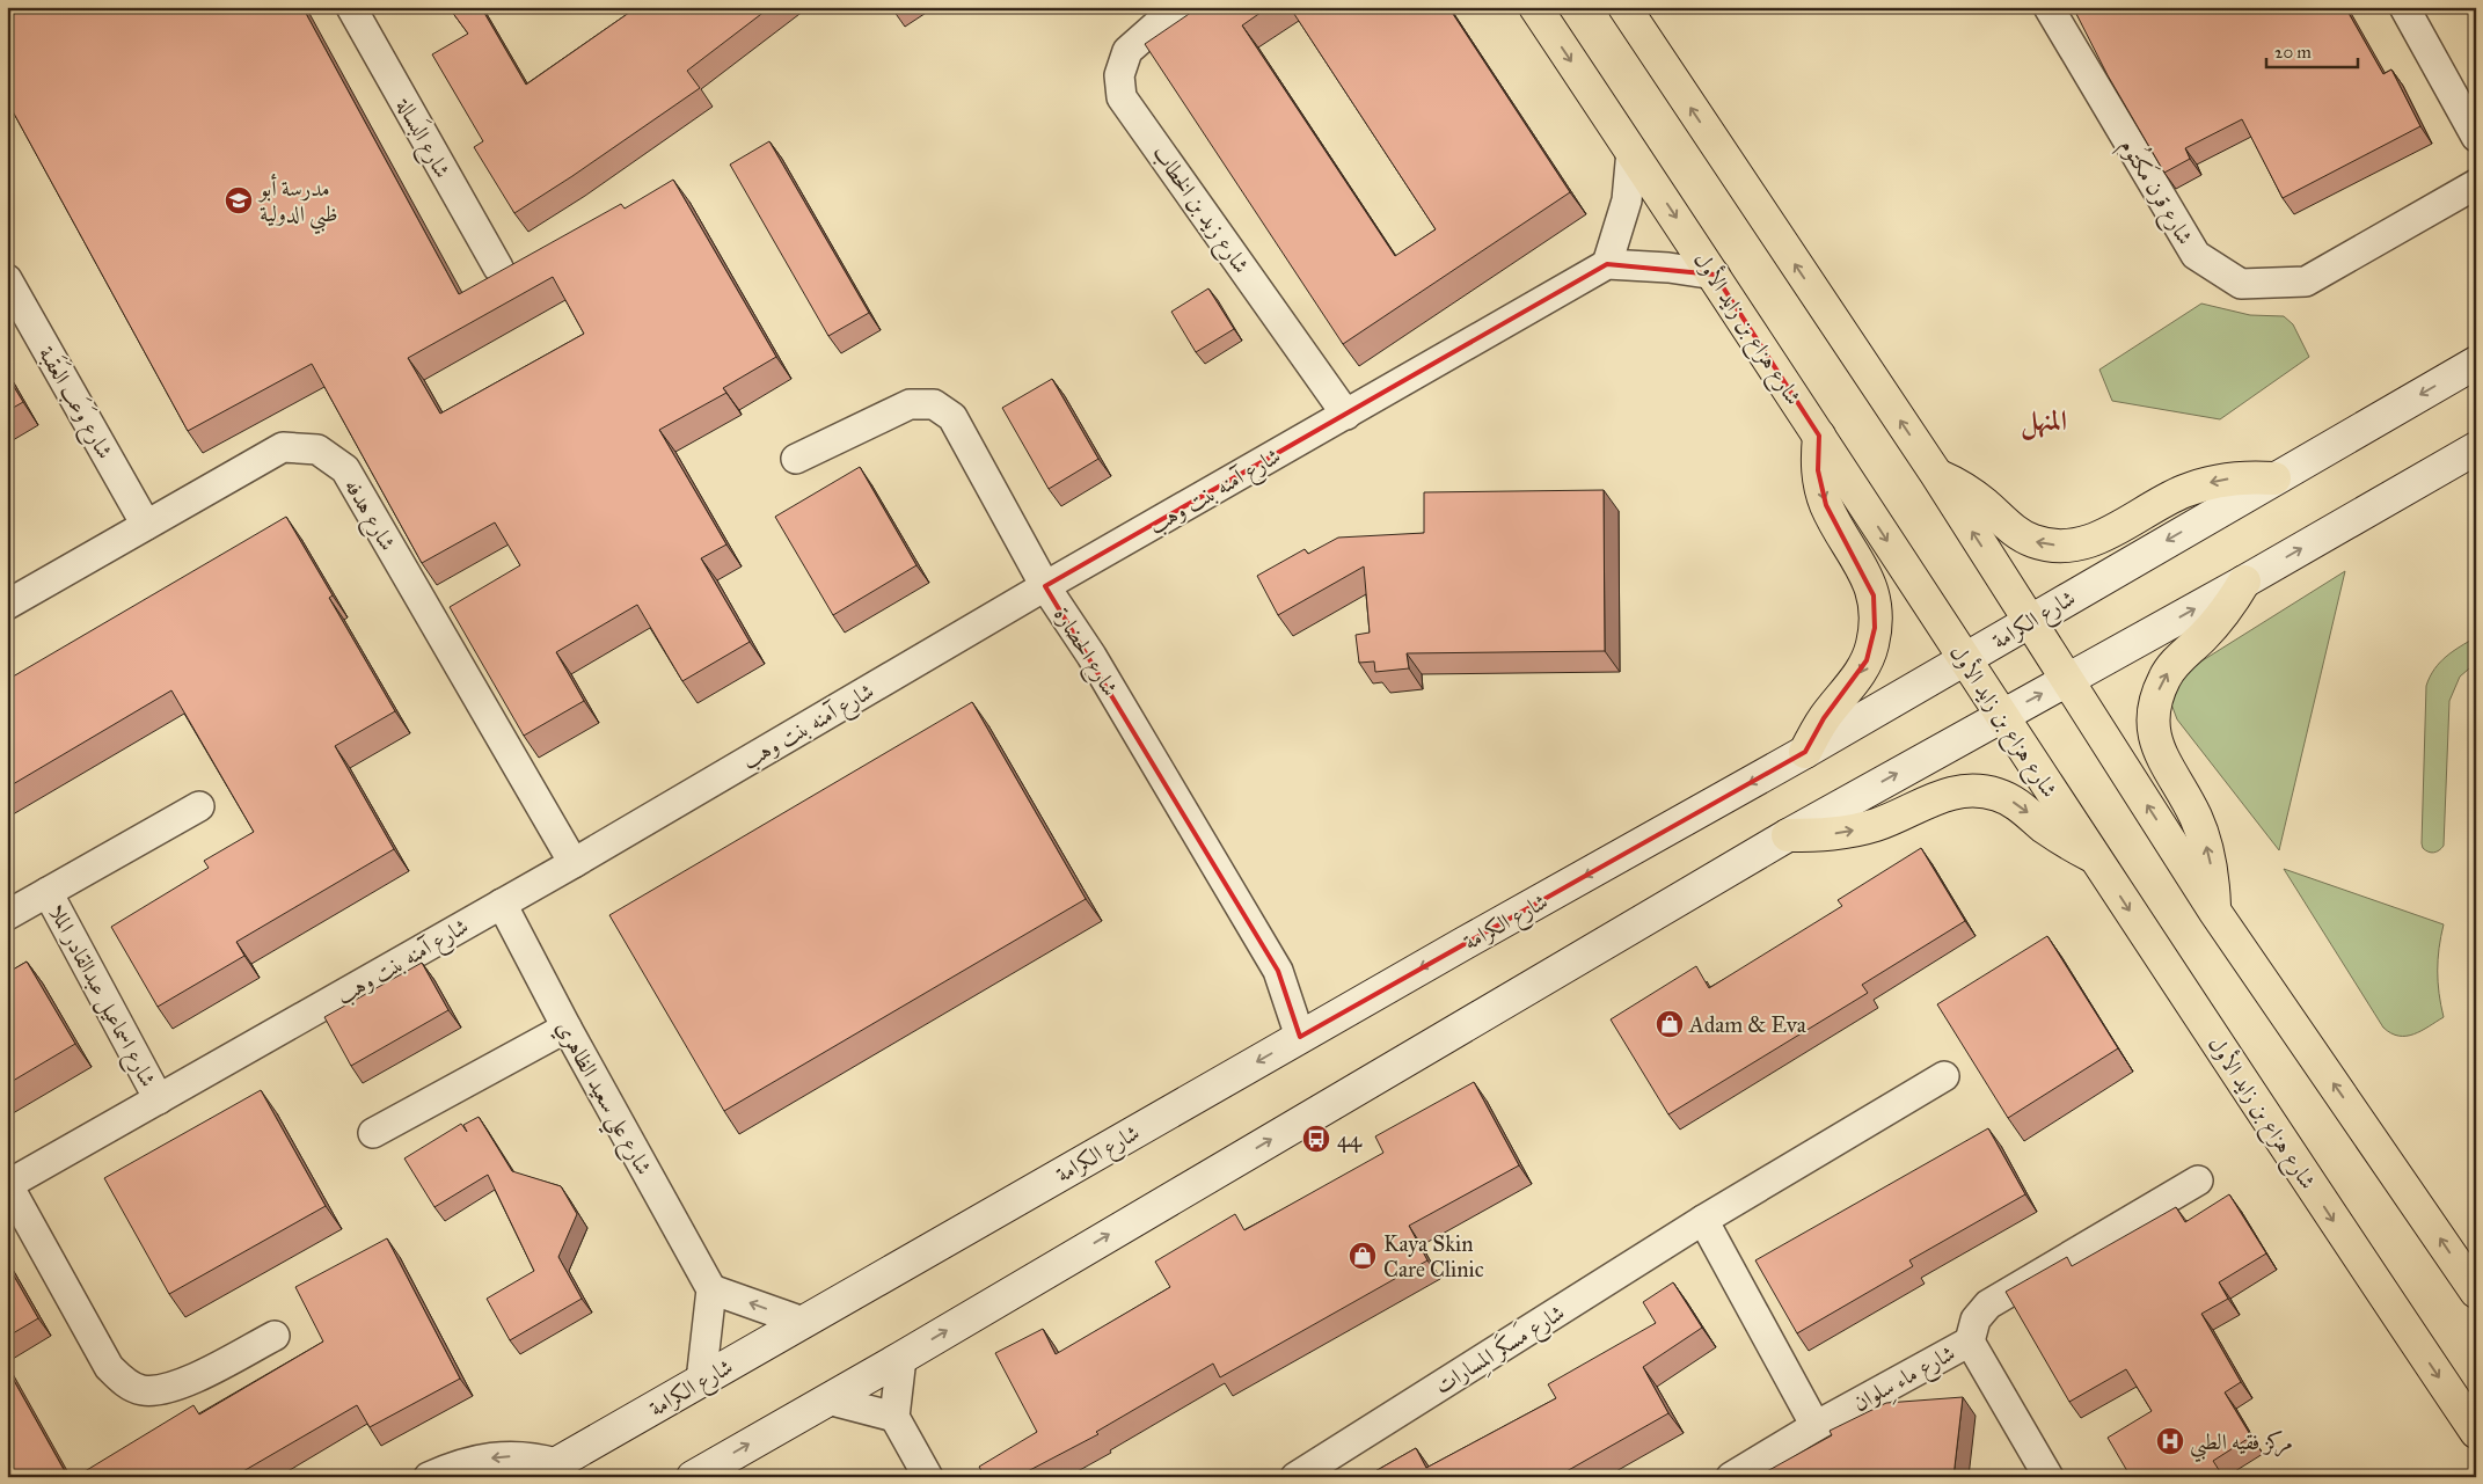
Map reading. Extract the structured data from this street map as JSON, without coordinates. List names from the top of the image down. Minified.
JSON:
{"streets":{"main road":["شارع هزاع بن زايد الأول","شارع الكرامة"],"street":["شارع البَسالة","شارع قرن مَكتُوم","شارع زيد بن الخطاب","شارع وَعَب العَقَبة","شارع آمنه بنت وهب","شارع هدفه","شارع الحضارة","شارع اسماعيل عبدالقادر الملا","شارع علي سعيد الظاهري","شارع مَسكَر المِسارات","شارع ماء سِلوان"]},"crossings":[["شارع زيد بن الخطاب","شارع آمنه بنت وهب"],["شارع هزاع بن زايد الأول","شارع الكرامة"],["شارع وَعَب العَقَبة","شارع هدفه"],["شارع آمنه بنت وهب","شارع هدفه"],["شارع آمنه بنت وهب","شارع الحضارة"],["شارع آمنه بنت وهب","شارع اسماعيل عبدالقادر الملا"],["شارع آمنه بنت وهب","شارع علي سعيد الظاهري"],["شارع الكرامة","شارع الحضارة"]],"districts":["المنهل"],"places":{"school or university":["مدرسة أبو ظبي الدولية"],"shop":["Adam & Eva","Kaya Skin Care Clinic"],"bus stop":["44"],"hospital":["مركز فقيه الطبي"]},"scale_bar":"20 m"}
